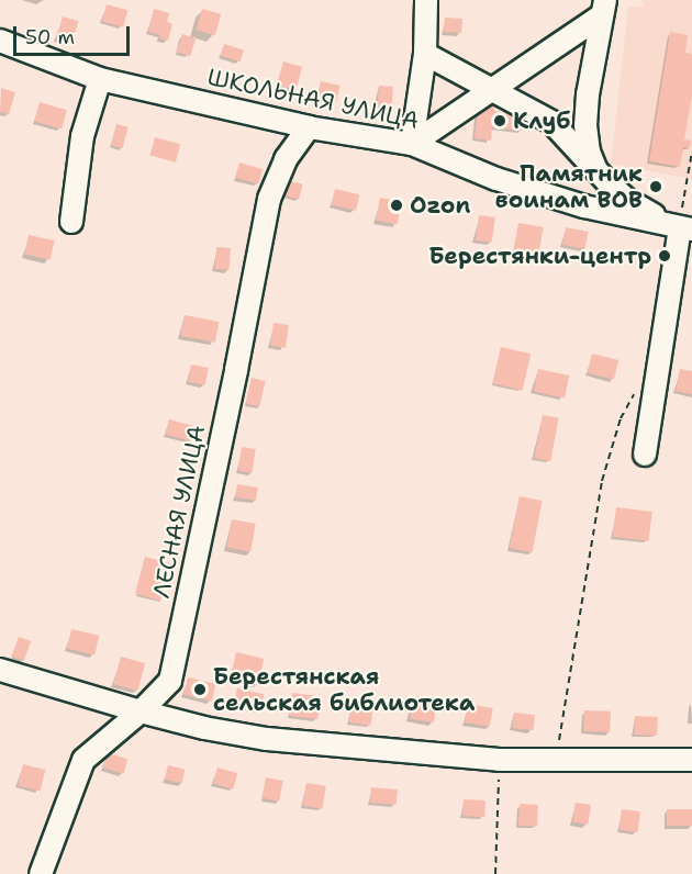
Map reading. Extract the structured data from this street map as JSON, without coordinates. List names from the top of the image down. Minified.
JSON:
{"streets":{"street":["ШКОЛЬНАЯ УЛИЦА","ЛЕСНАЯ УЛИЦА"]},"crossings":[["ШКОЛЬНАЯ УЛИЦА","ЛЕСНАЯ УЛИЦА"]],"places":["Клуб","Памятник воинам ВОВ","Ozon","Берестянки-центр","Берестянская сельская библиотека"],"scale_bar":"50 m"}
